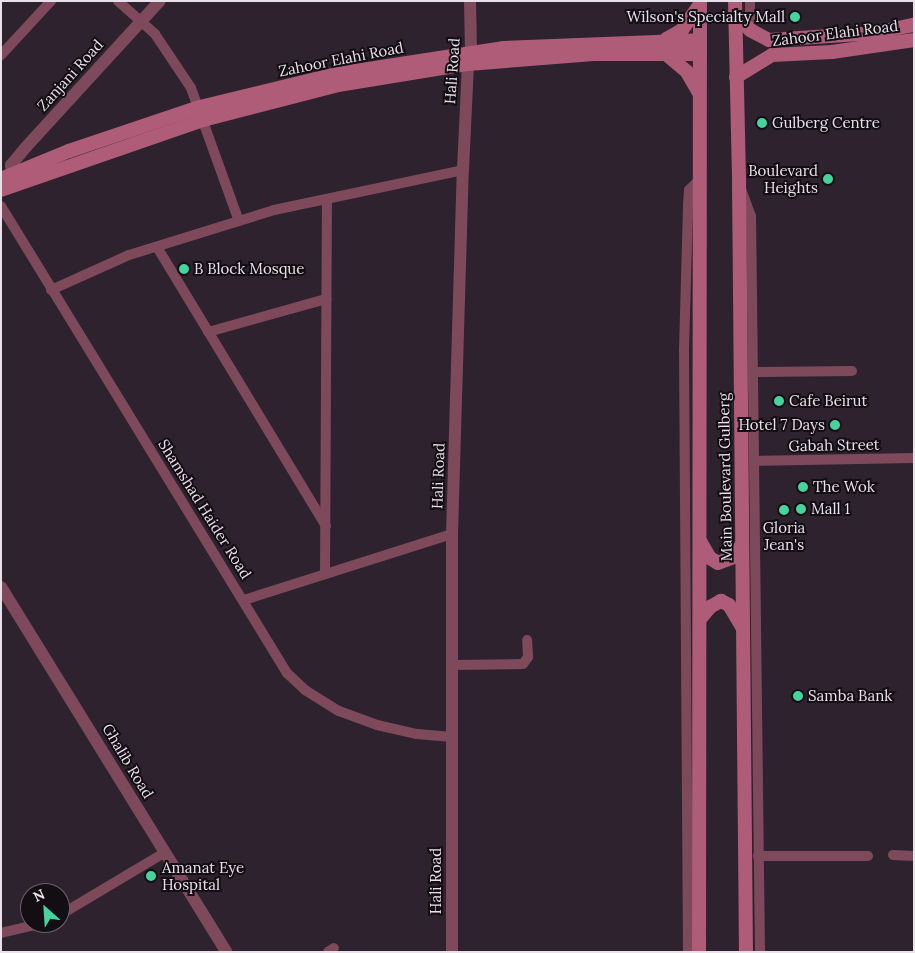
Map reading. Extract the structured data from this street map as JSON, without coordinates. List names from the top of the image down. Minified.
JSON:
{"streets":{"main road":["Zahoor Elahi Road","Main Boulevard Gulberg"],"street":["Hali Road","Zanjani Road","Gabah Street","Shamshad Haider Road","Ghalib Road"]},"crossings":[["Zahoor Elahi Road","Hali Road"],["Zahoor Elahi Road","Zanjani Road"],["Zahoor Elahi Road","Main Boulevard Gulberg"],["Hali Road","Shamshad Haider Road"]],"places":["Wilson's Specialty Mall","Gulberg Centre","Boulevard Heights","B Block Mosque","Cafe Beirut","Hotel 7 Days","The Wok","Mall 1","Gloria Jean's","Samba Bank","Amanat Eye Hospital"],"north":"top left"}
